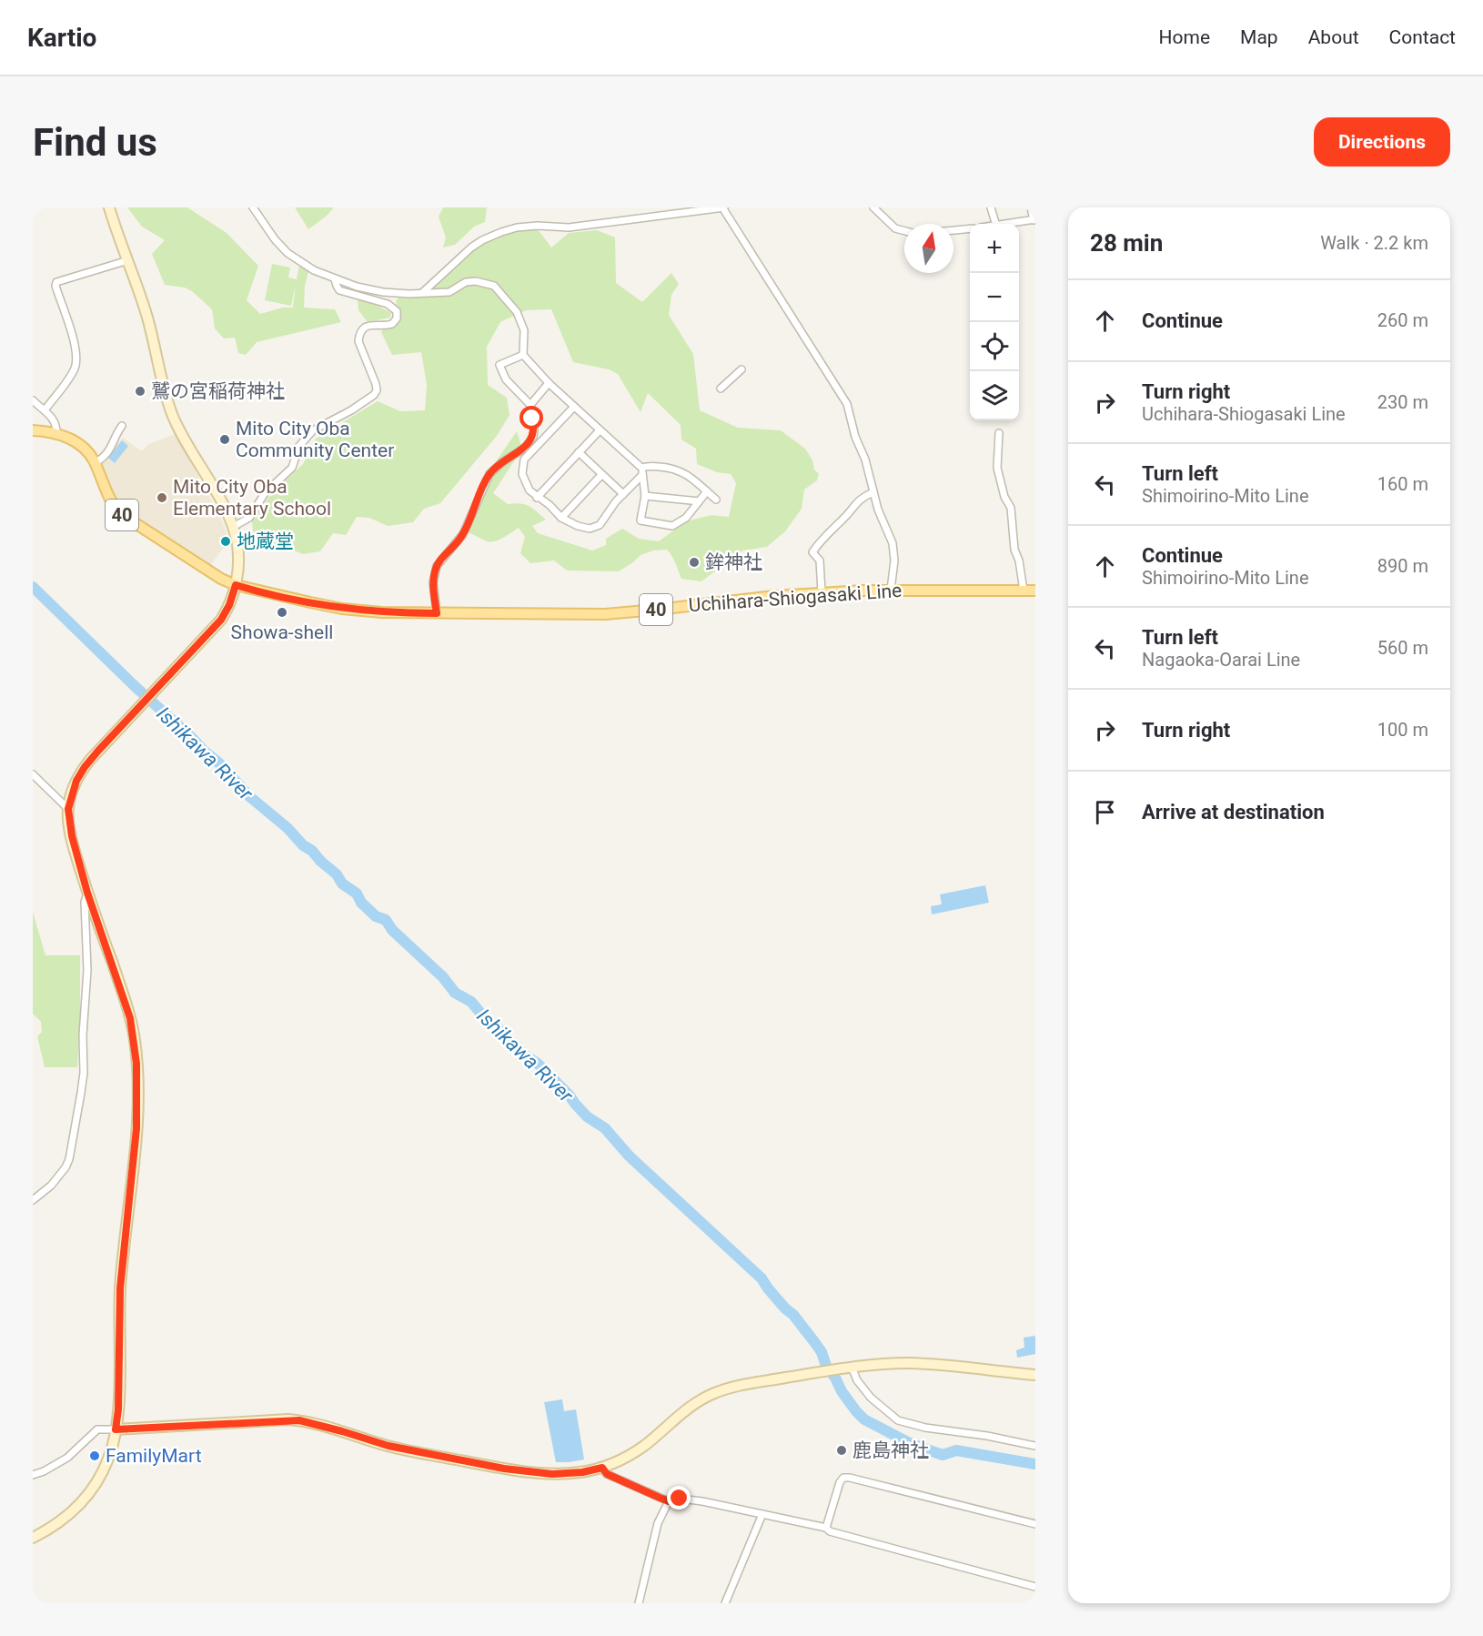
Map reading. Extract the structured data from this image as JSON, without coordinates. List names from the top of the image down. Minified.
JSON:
{"streets":{"main road":["40","Uchihara-Shiogasaki Line"]},"water":["Ishikawa River"],"places":["鷲の宮稲荷神社","Mito City Oba Community Center","Mito City Oba Elementary School","地蔵堂","鉾神社","Showa-shell","鹿島神社","FamilyMart"],"north":"top","page":{"header":"Kartio","nav":["Home","Map","About","Contact"],"buttons":"Directions","title":"Find us","heading":["28 min","Walk · 2.2 km"],"map_buttons":["+","−"],"list":[["Continue","260 m"],["Turn right","Uchihara-Shiogasaki Line","230 m"],["Turn left","Shimoirino-Mito Line","160 m"],["Continue","Shimoirino-Mito Line","890 m"],["Turn left","Nagaoka-Oarai Line","560 m"],["Turn right","100 m"],"Arrive at destination"]}}
